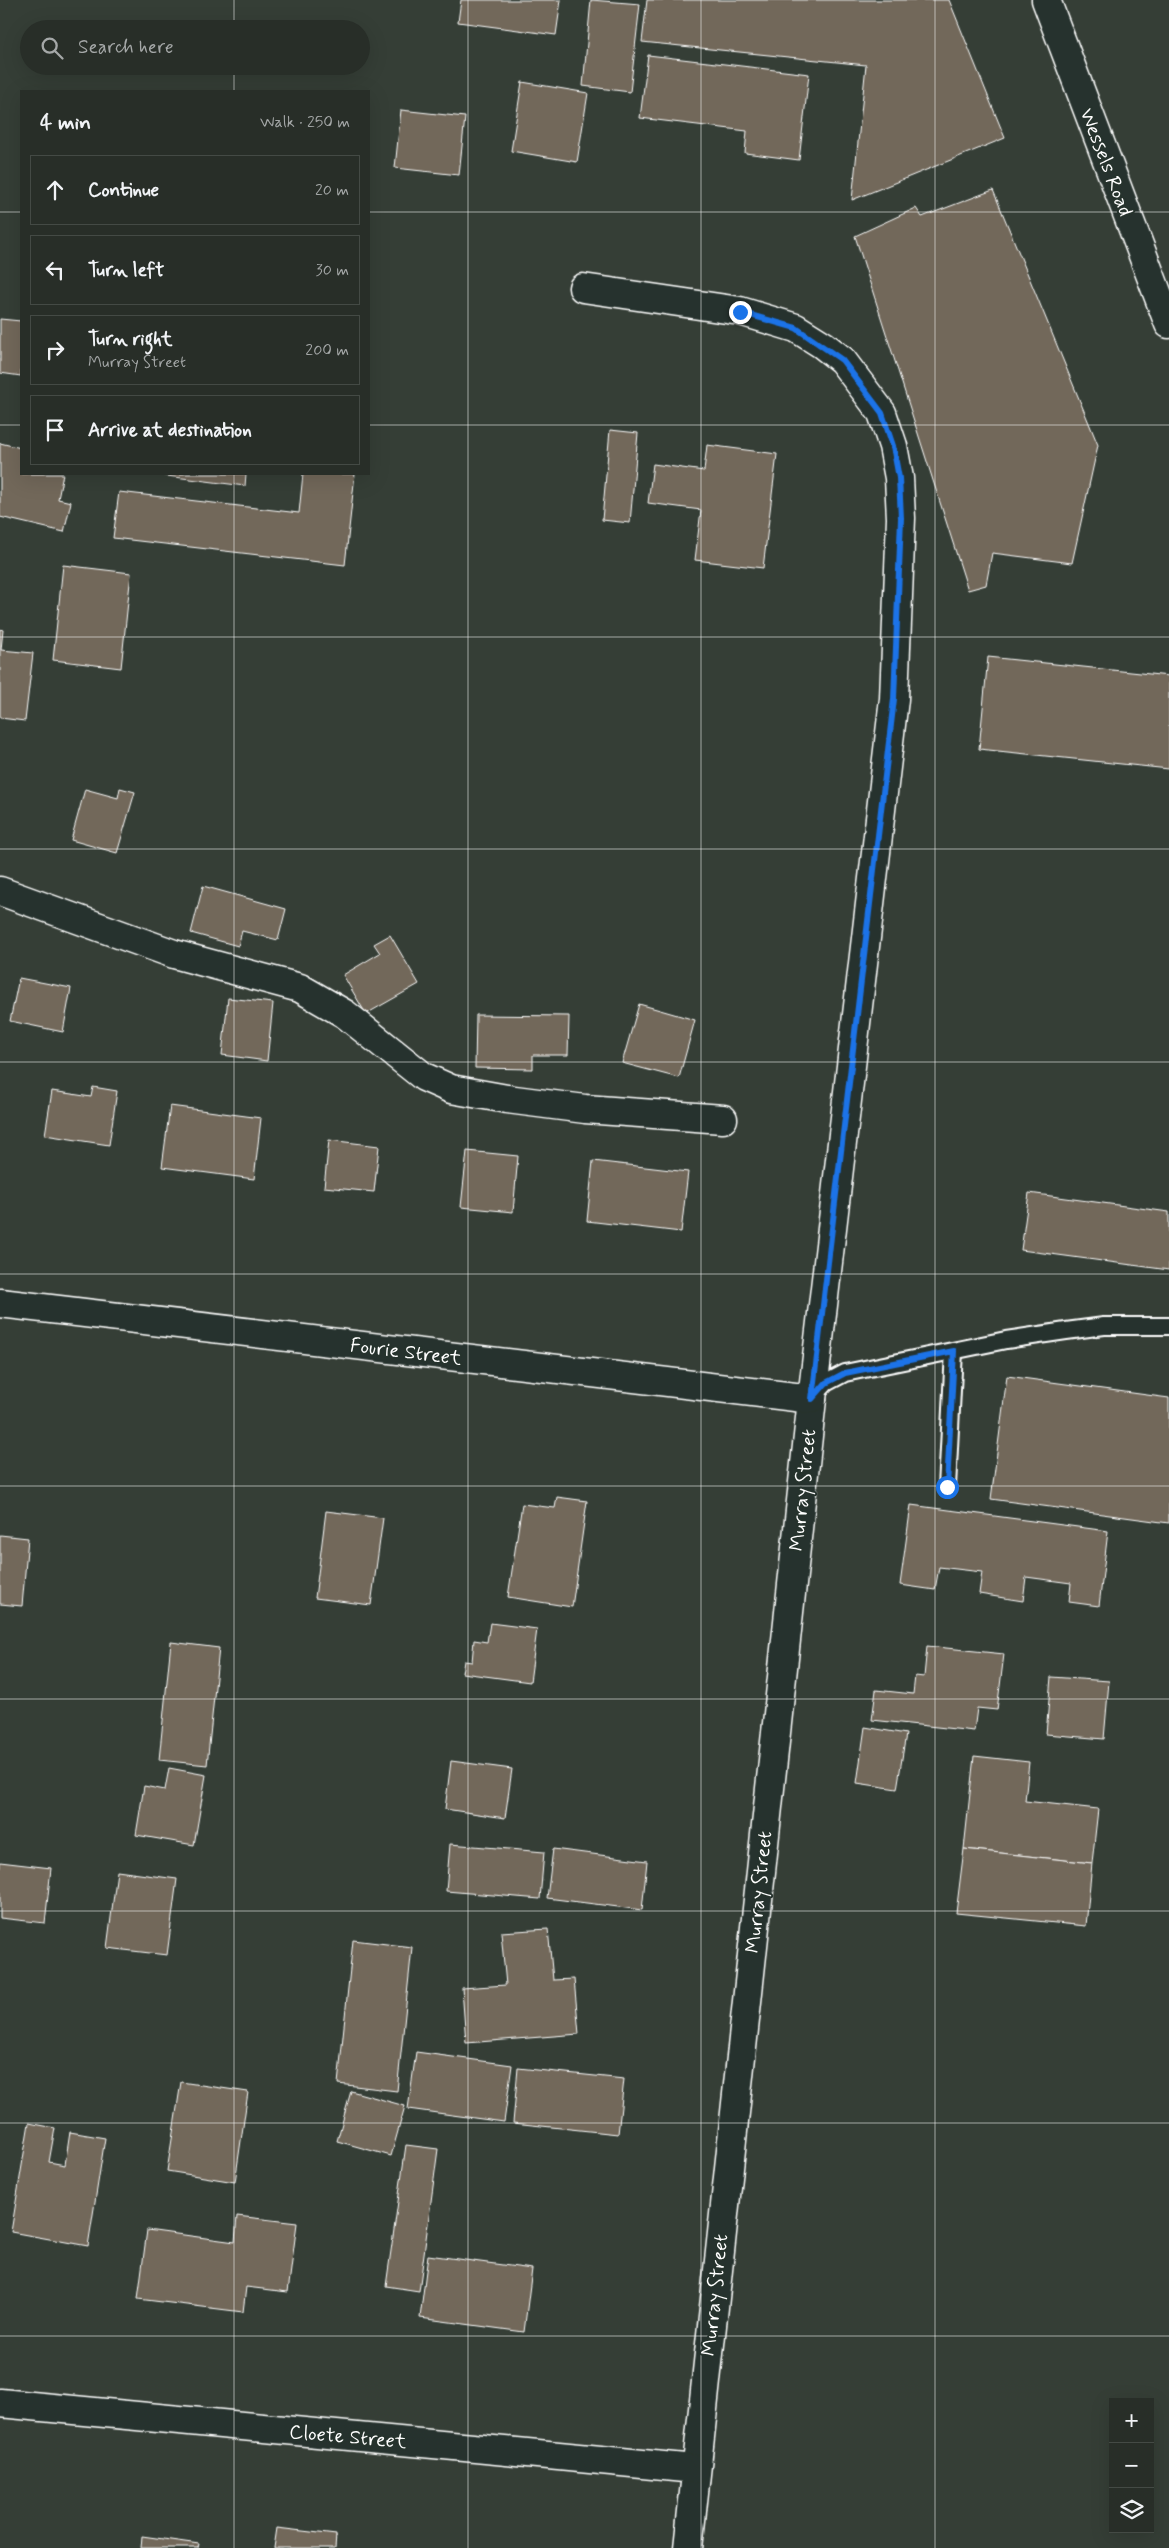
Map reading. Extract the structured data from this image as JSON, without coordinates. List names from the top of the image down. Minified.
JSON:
{"streets":{"street":["Wessels Road","Fourie Street","Murray Street","Cloete Street"]},"crossings":[["Fourie Street","Murray Street"],["Murray Street","Cloete Street"]],"page":{"search":"Search here","heading":["4 min","Walk · 250 m"],"list":[["Continue","20 m"],["Turn left","30 m"],["Turn right","Murray Street","200 m"],"Arrive at destination"],"map_buttons":["+","−"]}}
